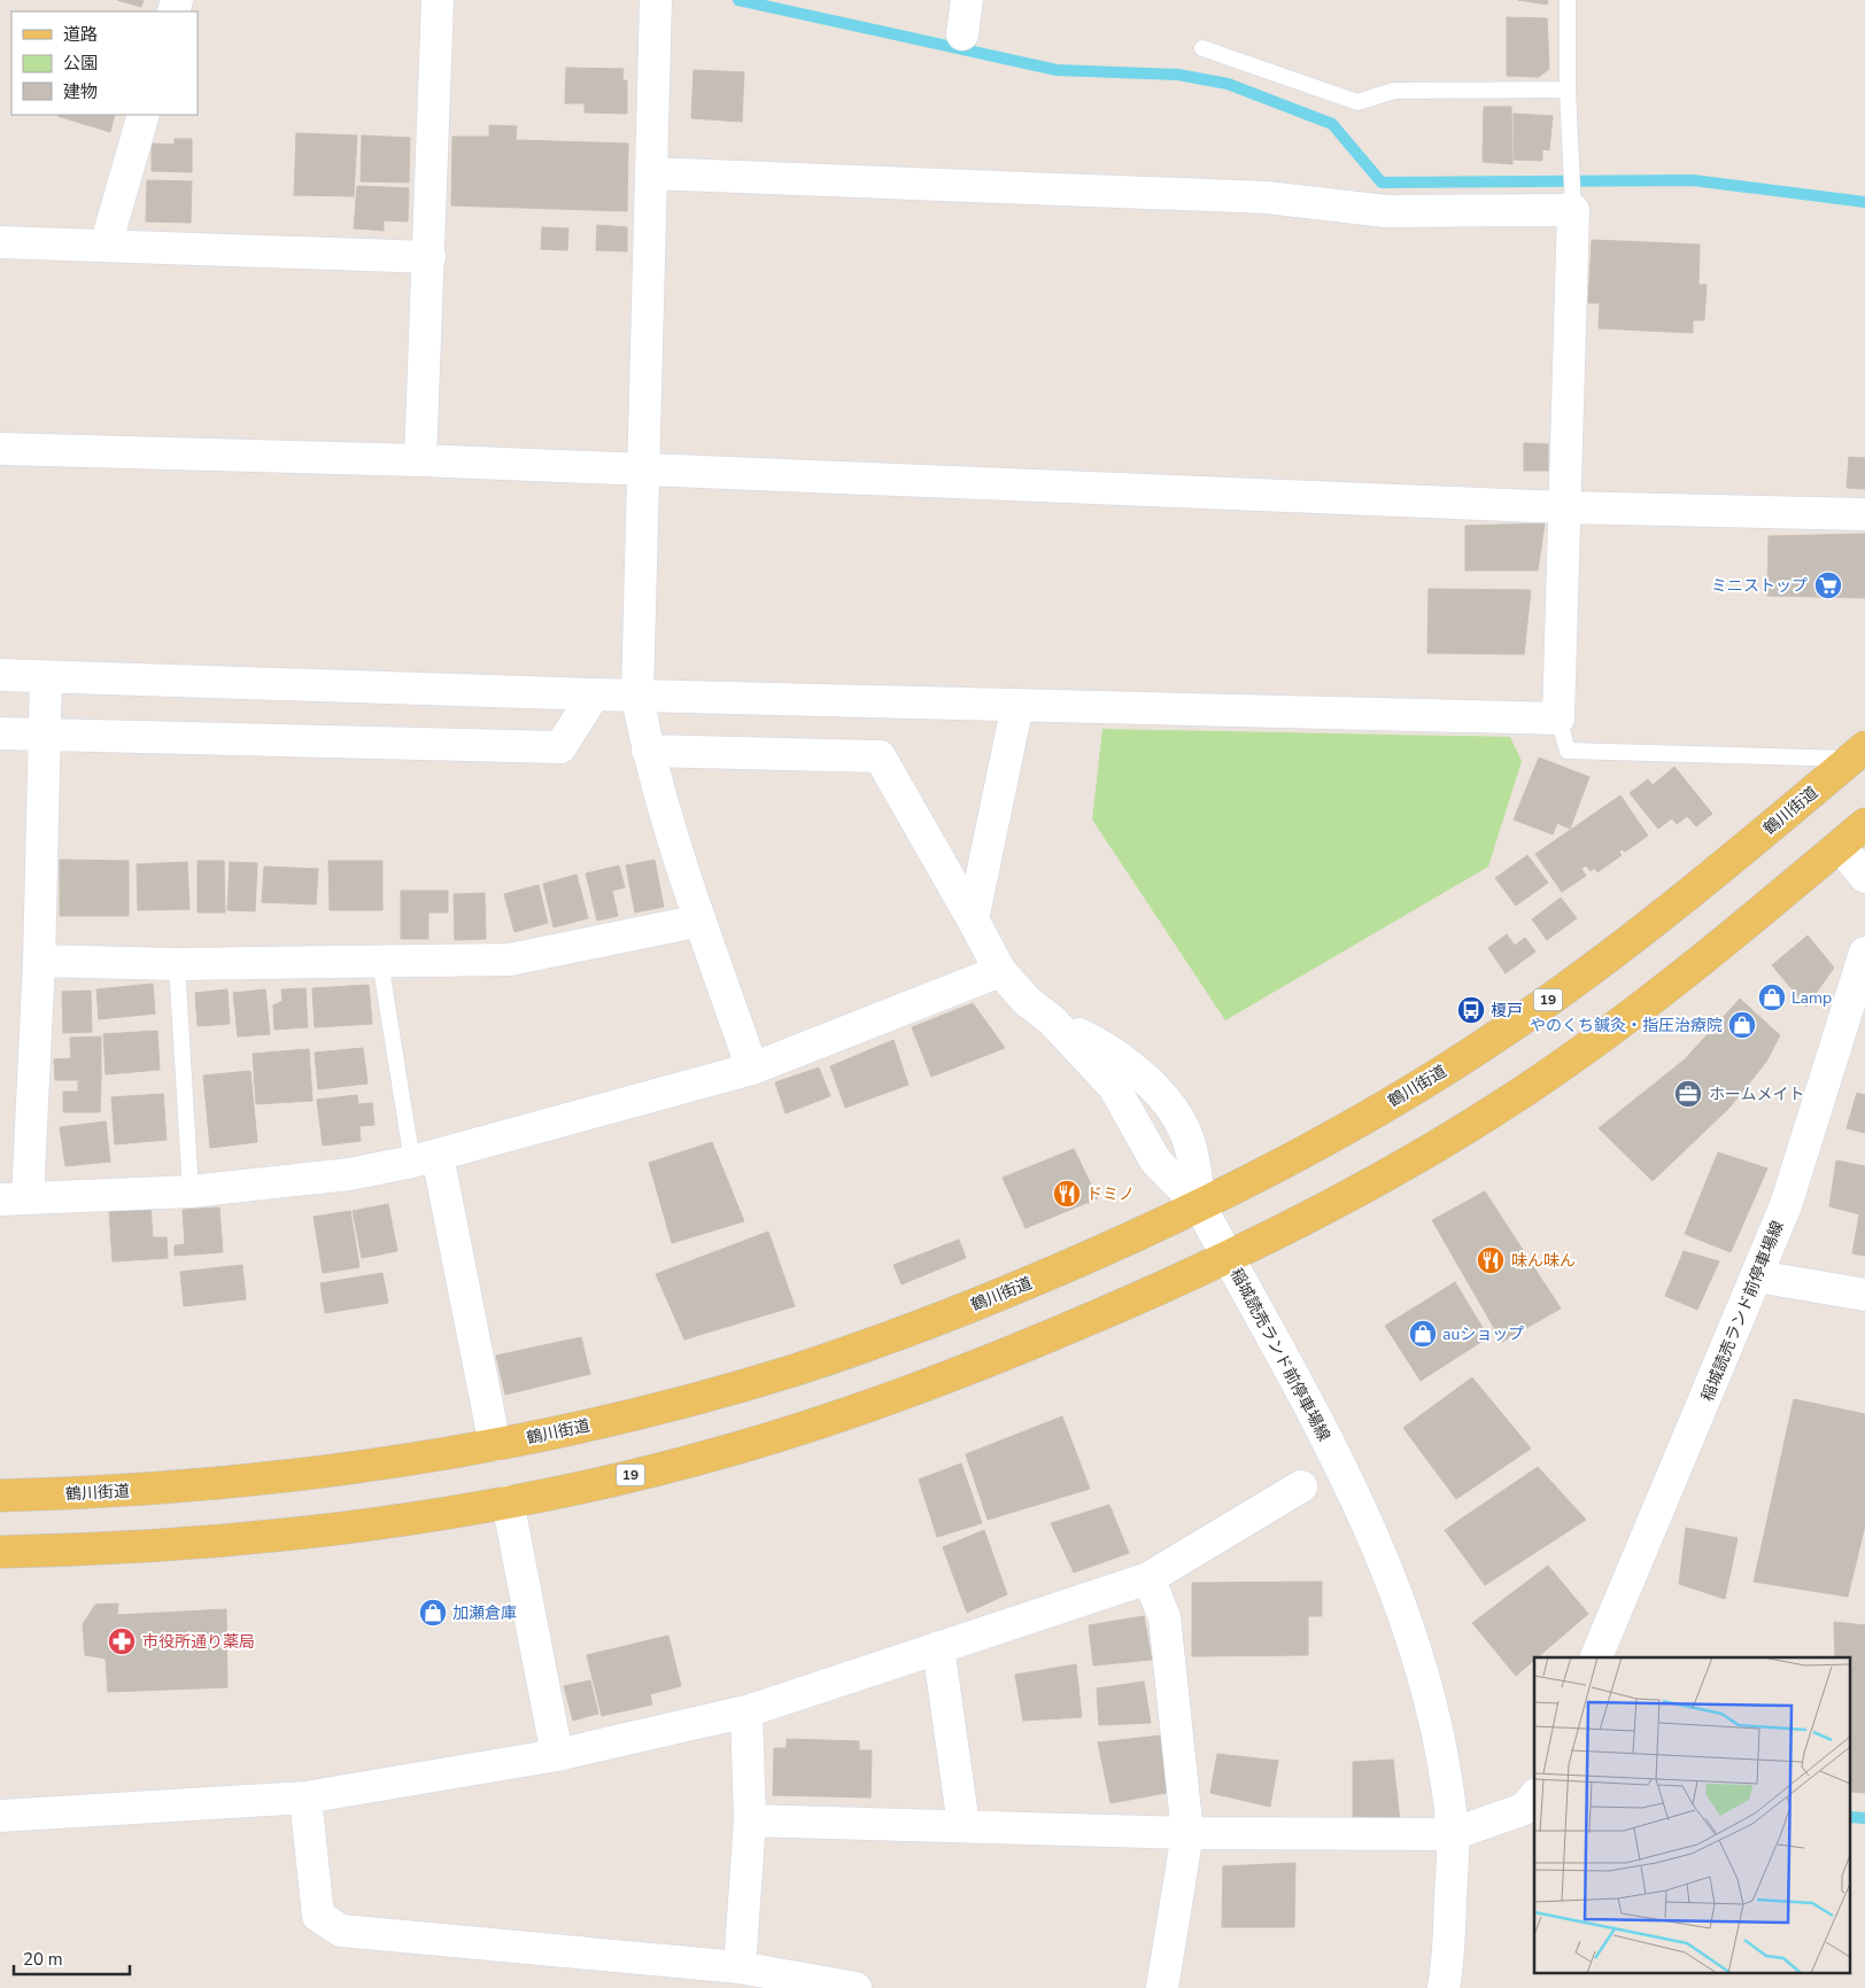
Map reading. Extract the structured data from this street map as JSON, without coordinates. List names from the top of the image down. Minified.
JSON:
{"streets":{"main road":["鶴川街道","19"],"street":["稲城読売ランド前停車場線"]},"crossings":[["鶴川街道","稲城読売ランド前停車場線"],["19","稲城読売ランド前停車場線"]],"places":{"supermarket":["ミニストップ"],"shop":["Lamp","やのくち鍼灸・指圧治療院","auショップ","加瀬倉庫"],"bus stop":["榎戸"],"office":["ホームメイト"],"restaurant":["ドミノ","味ん味ん"],"pharmacy":["市役所通り薬局"]},"legend":["道路","公園","建物"],"scale_bar":"20 m"}
